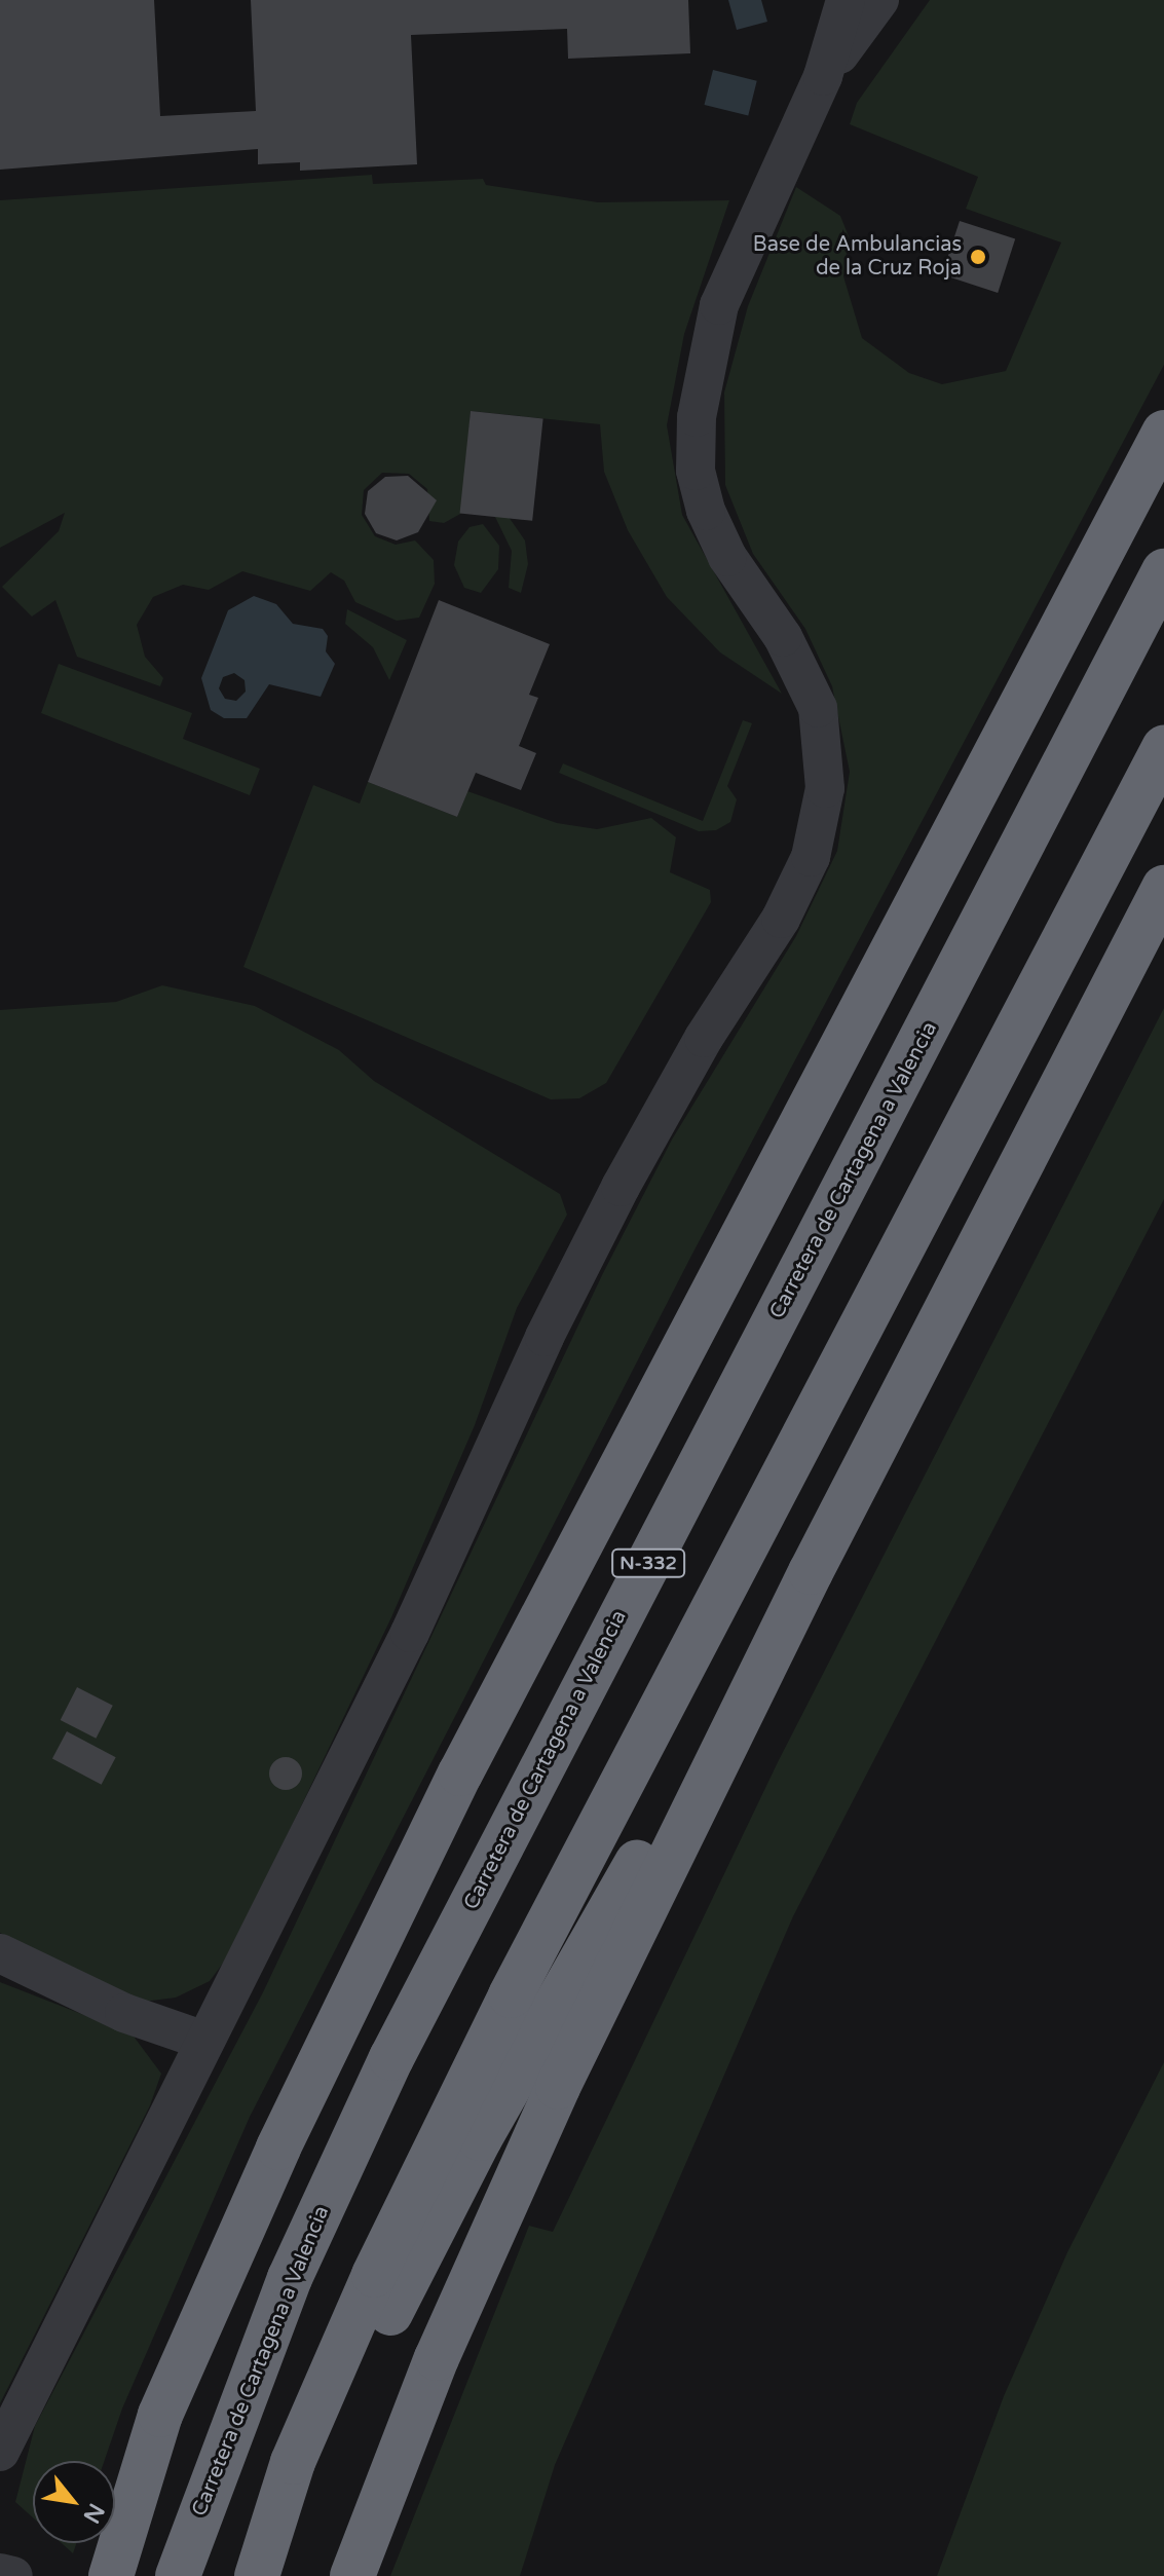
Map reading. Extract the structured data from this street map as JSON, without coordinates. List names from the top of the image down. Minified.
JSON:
{"streets":{"highway":["Carretera de Cartagena a Valencia","N-332"]},"places":["Base de Ambulancias de la Cruz Roja"],"north":"bottom right"}
